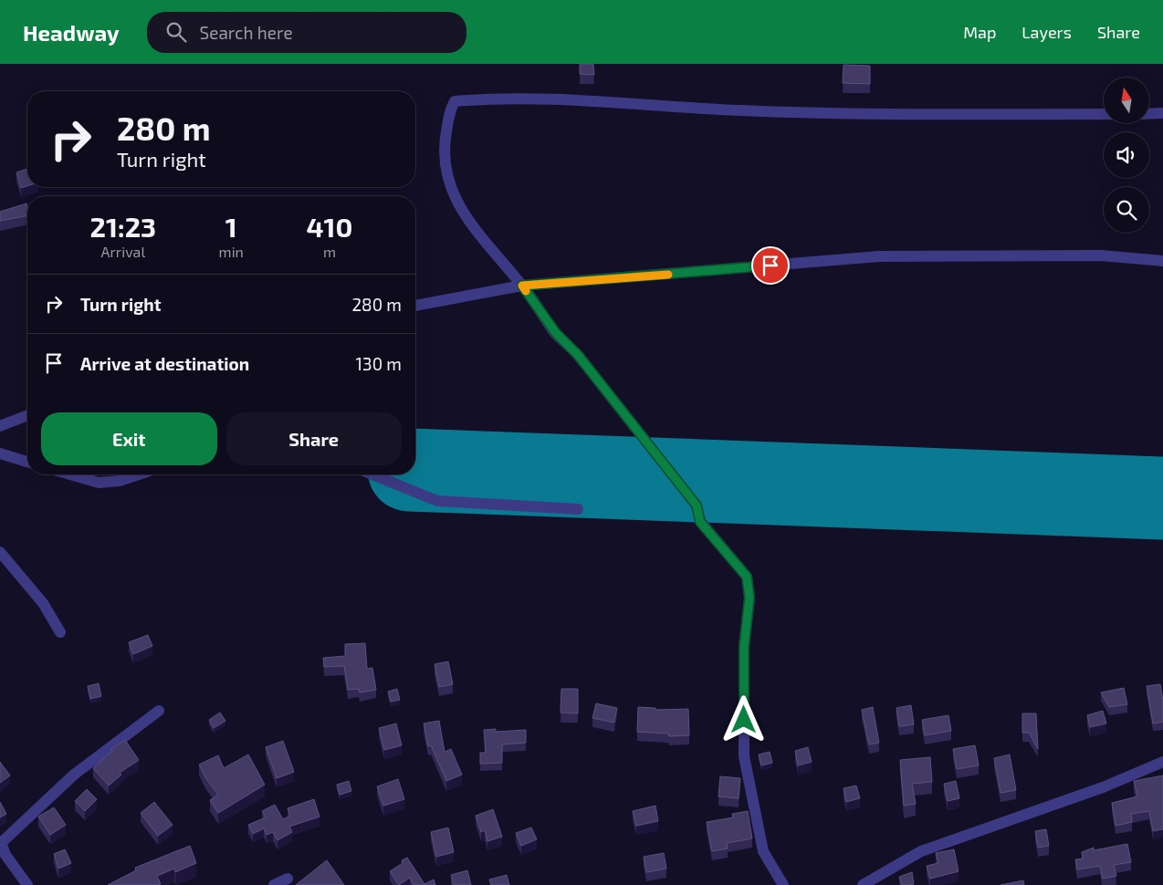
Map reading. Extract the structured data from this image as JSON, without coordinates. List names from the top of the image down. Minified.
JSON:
{"north":"top","page":{"header":"Headway","search":"Search here","nav":["Map","Layers","Share"],"turn":["280 m","Turn right"],"eta":["21:23","Arrival","1","min","410","m"],"list":[{"name":"Turn right","value":"280 m"},{"name":"Arrive at destination","value":"130 m"}],"buttons":["Exit","Share"]}}
